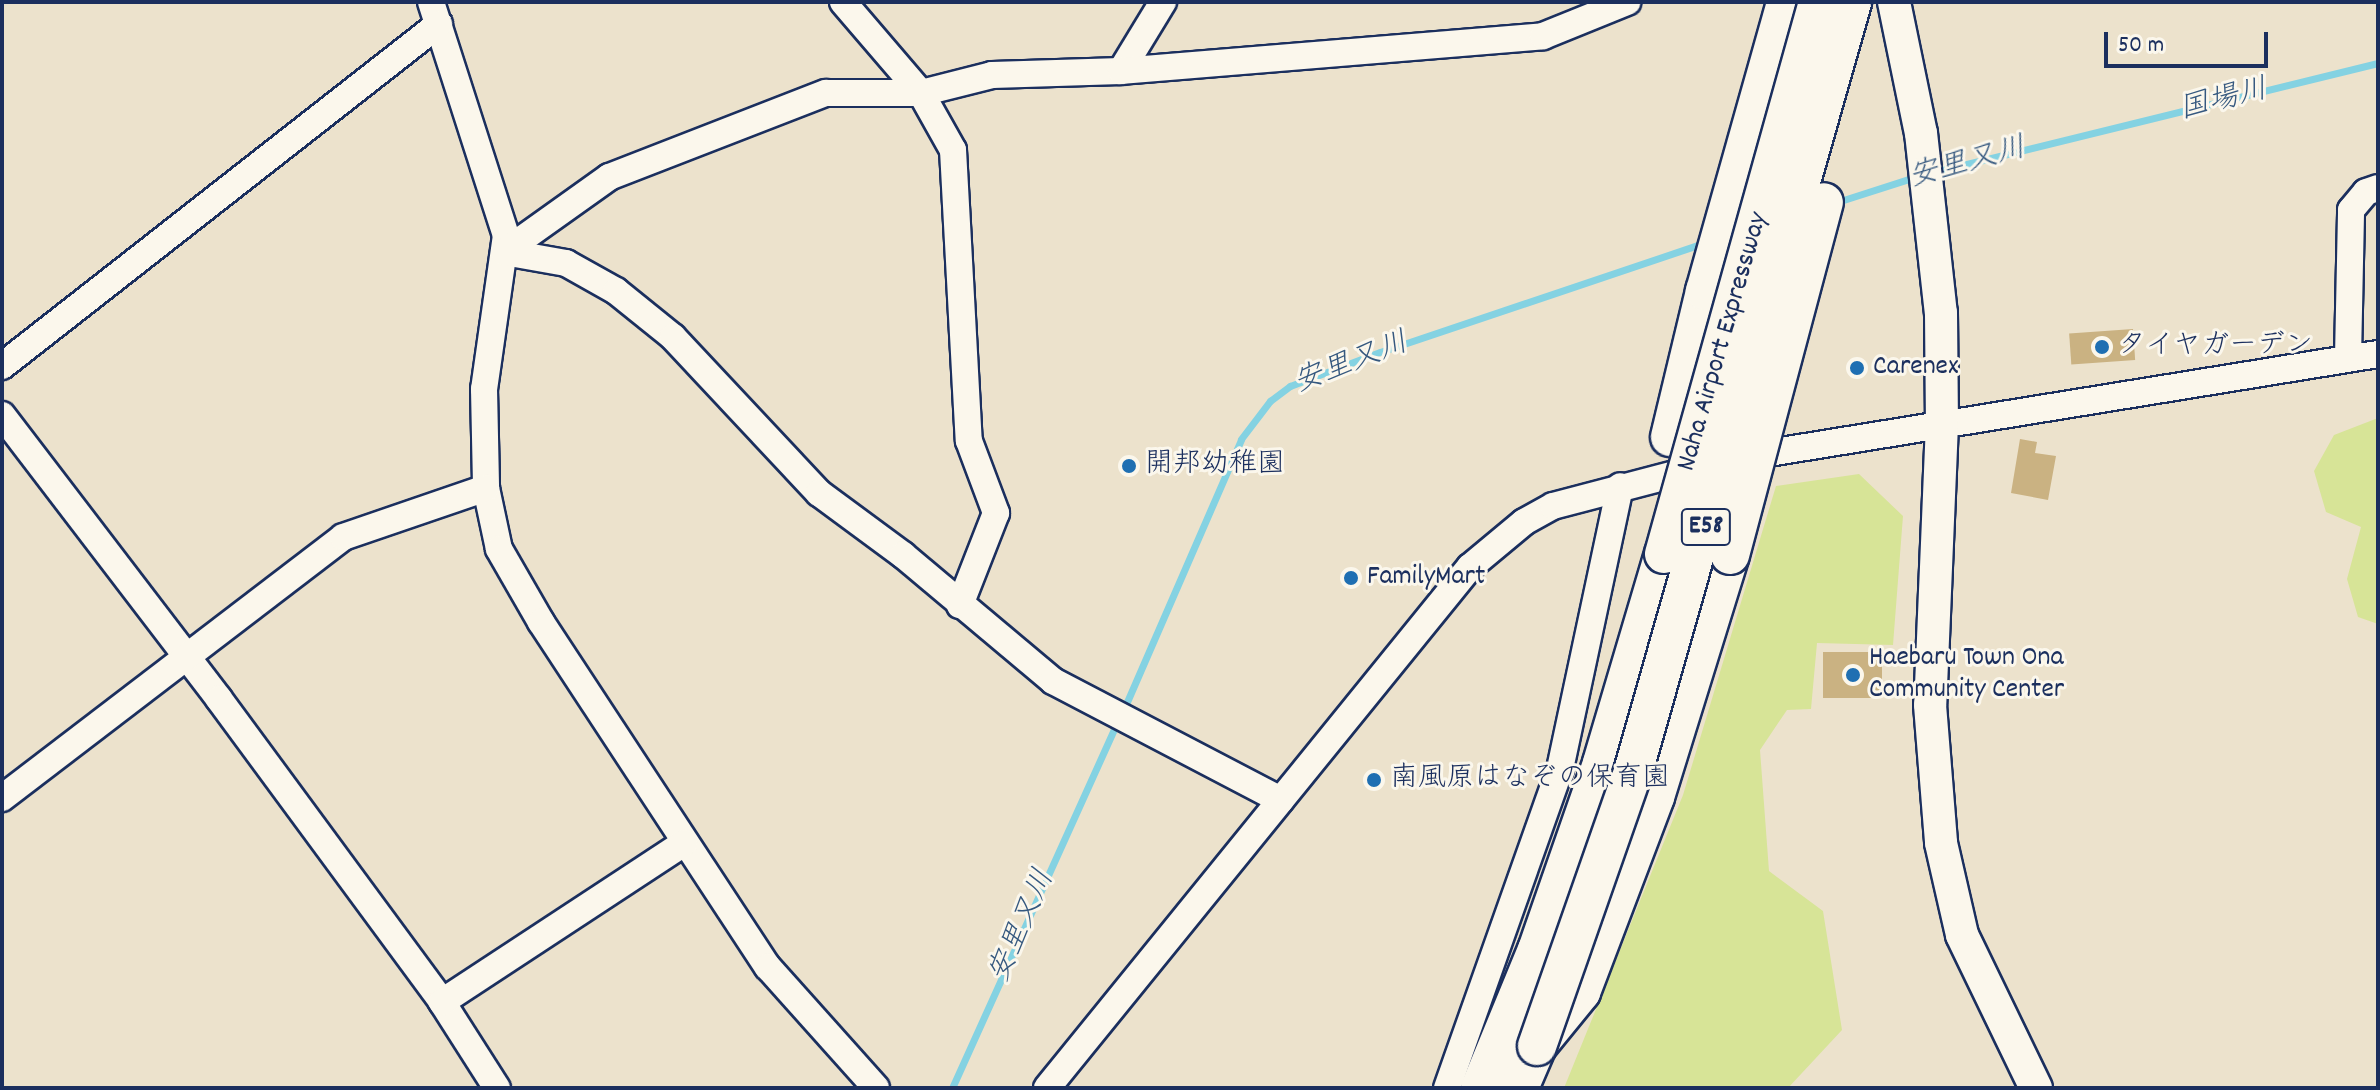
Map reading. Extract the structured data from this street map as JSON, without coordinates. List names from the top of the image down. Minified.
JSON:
{"streets":{"highway":["Naha Airport Expressway","E58"]},"water":["国場川","安里又川"],"places":["タイヤガーデン","Carenex","開邦幼稚園","FamilyMart","Haebaru Town Ona Community Center","南風原はなぞの保育園"],"scale_bar":"50 m"}
